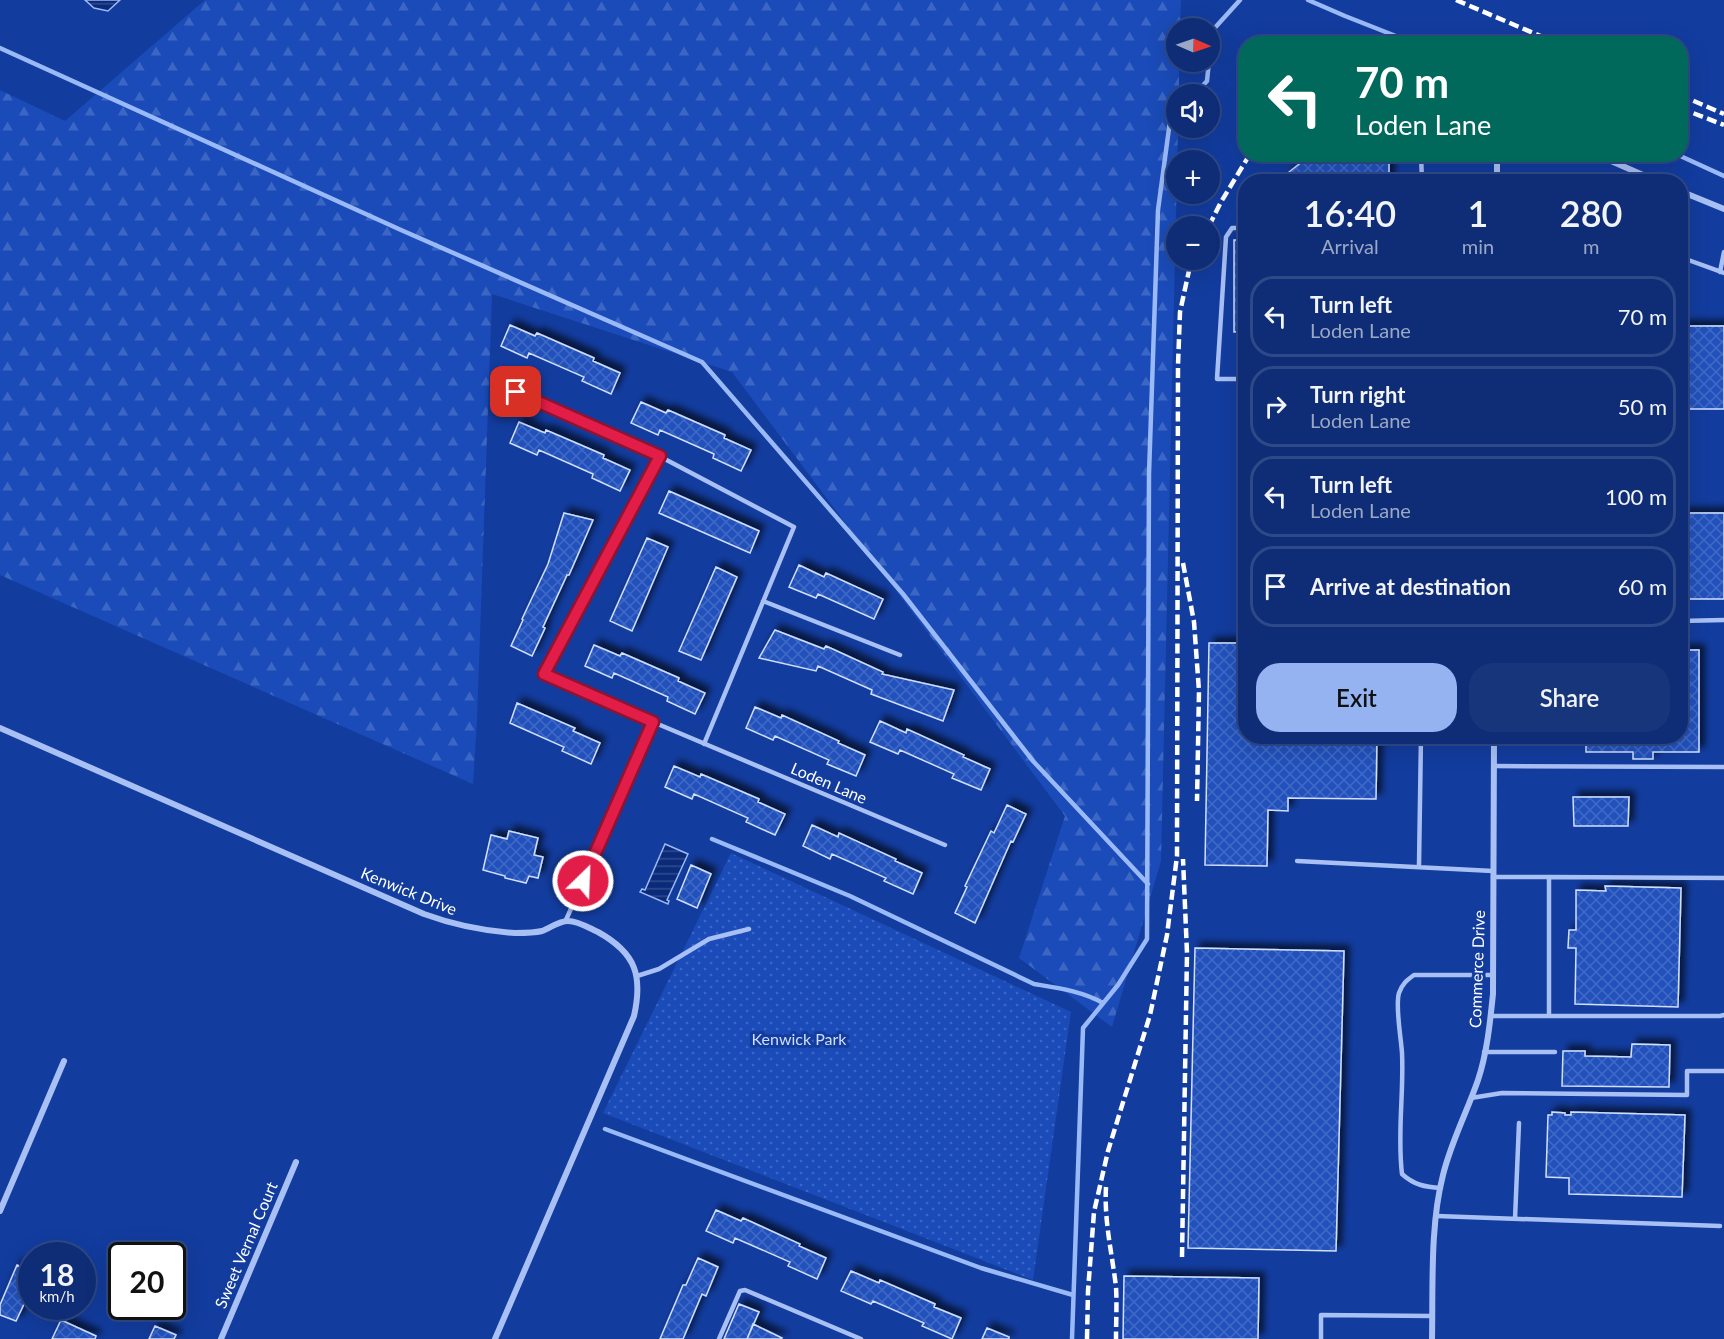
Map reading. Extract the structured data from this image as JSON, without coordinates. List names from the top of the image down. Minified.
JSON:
{"streets":{"street":["Kenwick Drive","Commerce Drive","Sweet Vernal Court"],"lane":["Loden Lane"]},"parks":["Kenwick Park"],"north":"right","page":{"map_buttons":["+","−"],"turn":["70 m","Loden Lane"],"eta":["16:40","Arrival","1","min","280","m"],"list":[{"name":"Turn left","note":"Loden Lane","value":"70 m"},{"name":"Turn right","note":"Loden Lane","value":"50 m"},{"name":"Turn left","note":"Loden Lane","value":"100 m"},{"name":"Arrive at destination","value":"60 m"}],"buttons":["Exit","Share"],"speed":"18 km/h","limit":"20"}}
